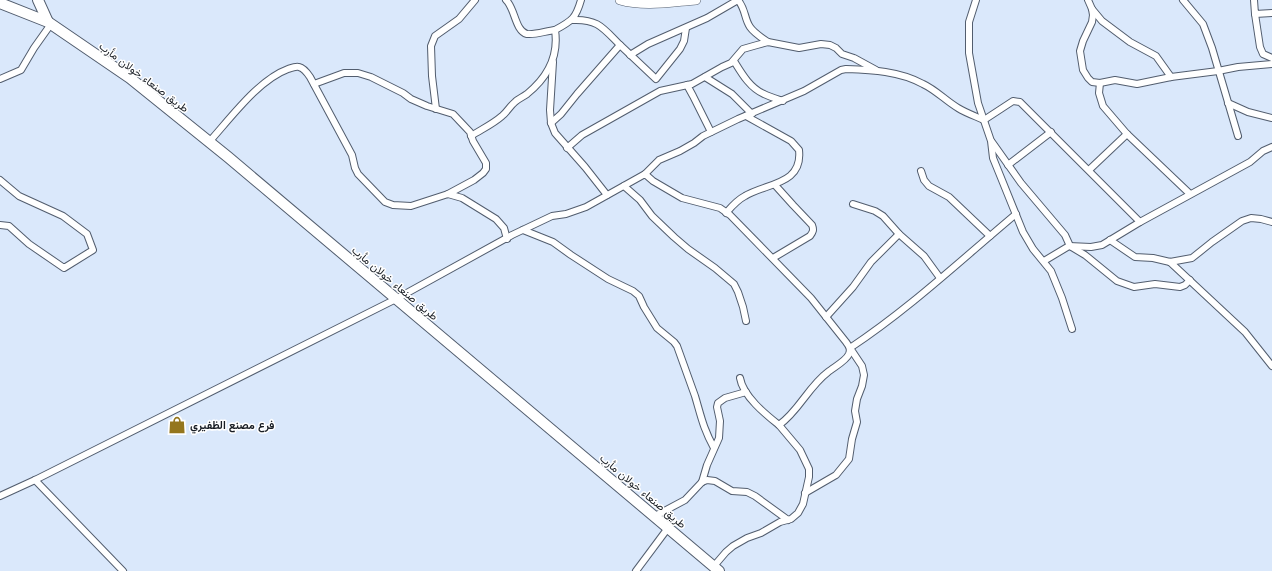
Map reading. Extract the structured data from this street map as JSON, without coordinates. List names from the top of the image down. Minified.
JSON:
{"streets":{"main road":["طريق صنعاء خولان مأرب"]},"places":{"shop":["فرع مصنع الظفيري"]}}
